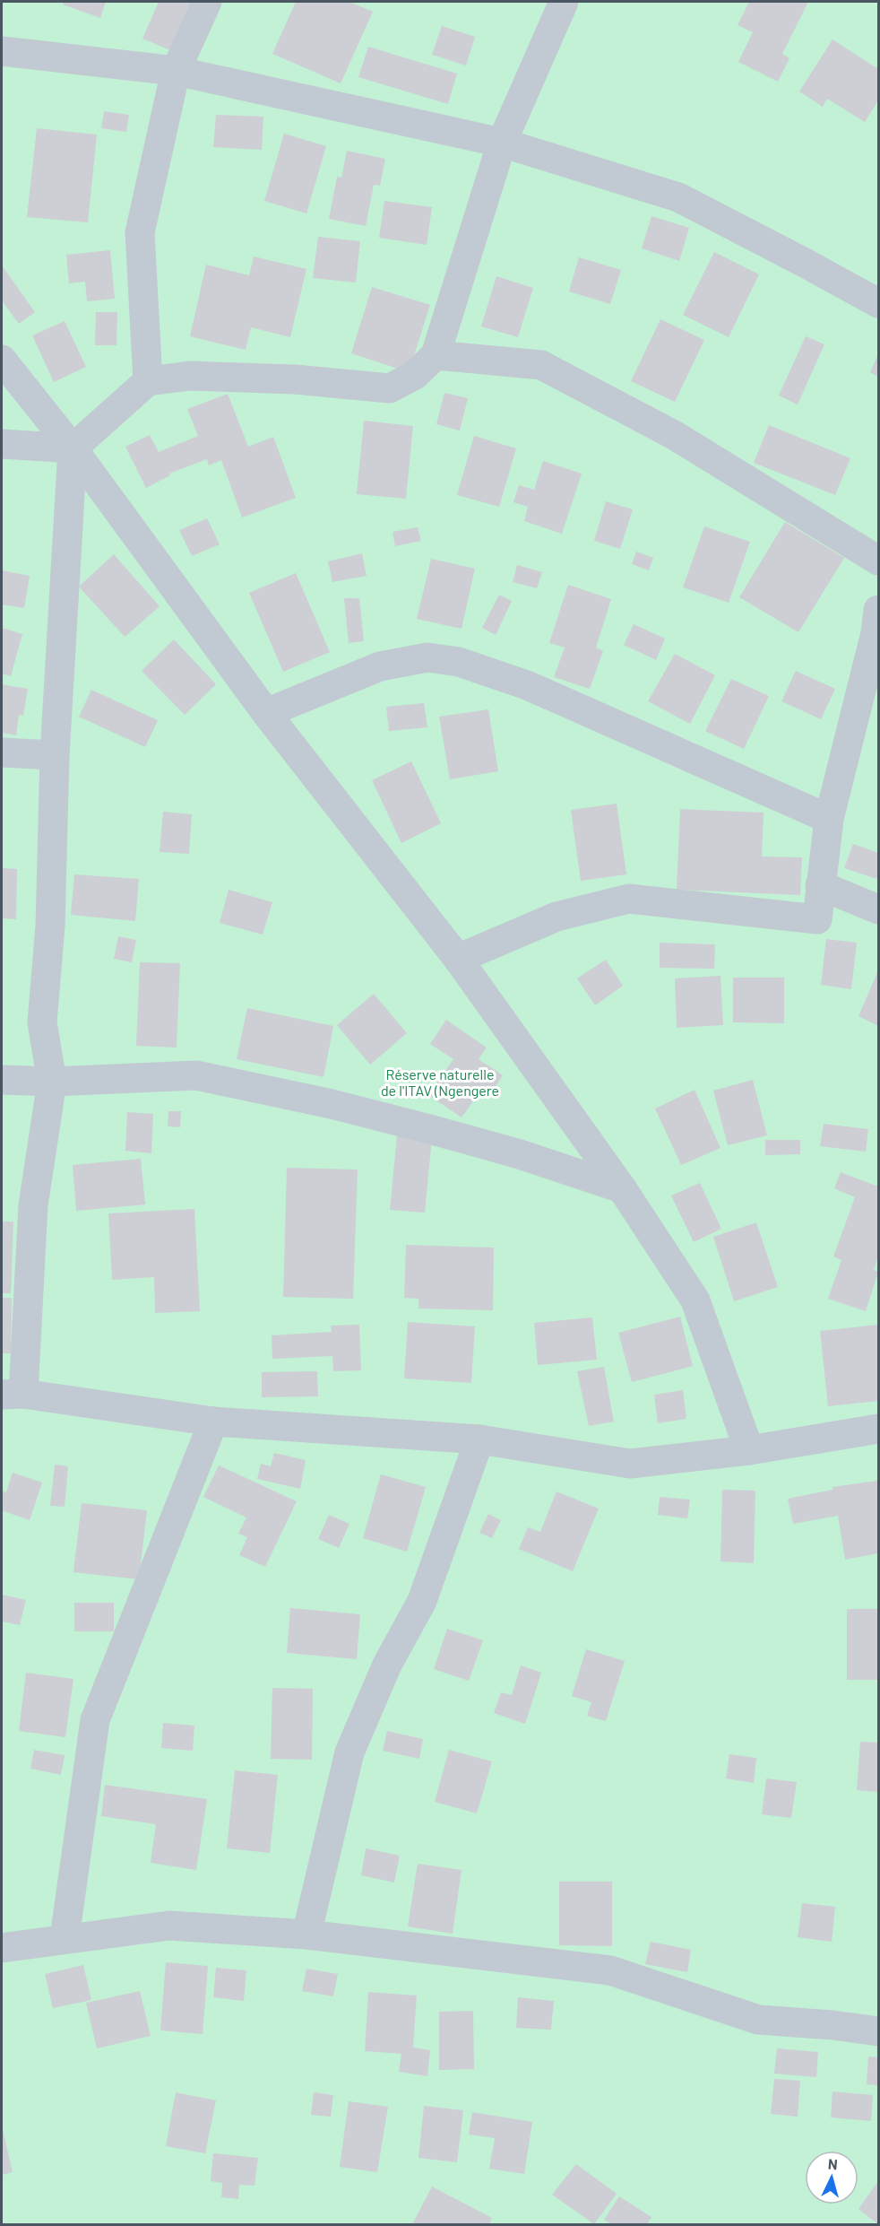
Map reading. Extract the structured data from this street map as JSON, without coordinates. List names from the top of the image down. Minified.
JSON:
{"parks":["Réserve naturelle de l'ITAV (Ngengere"],"north":"top"}
